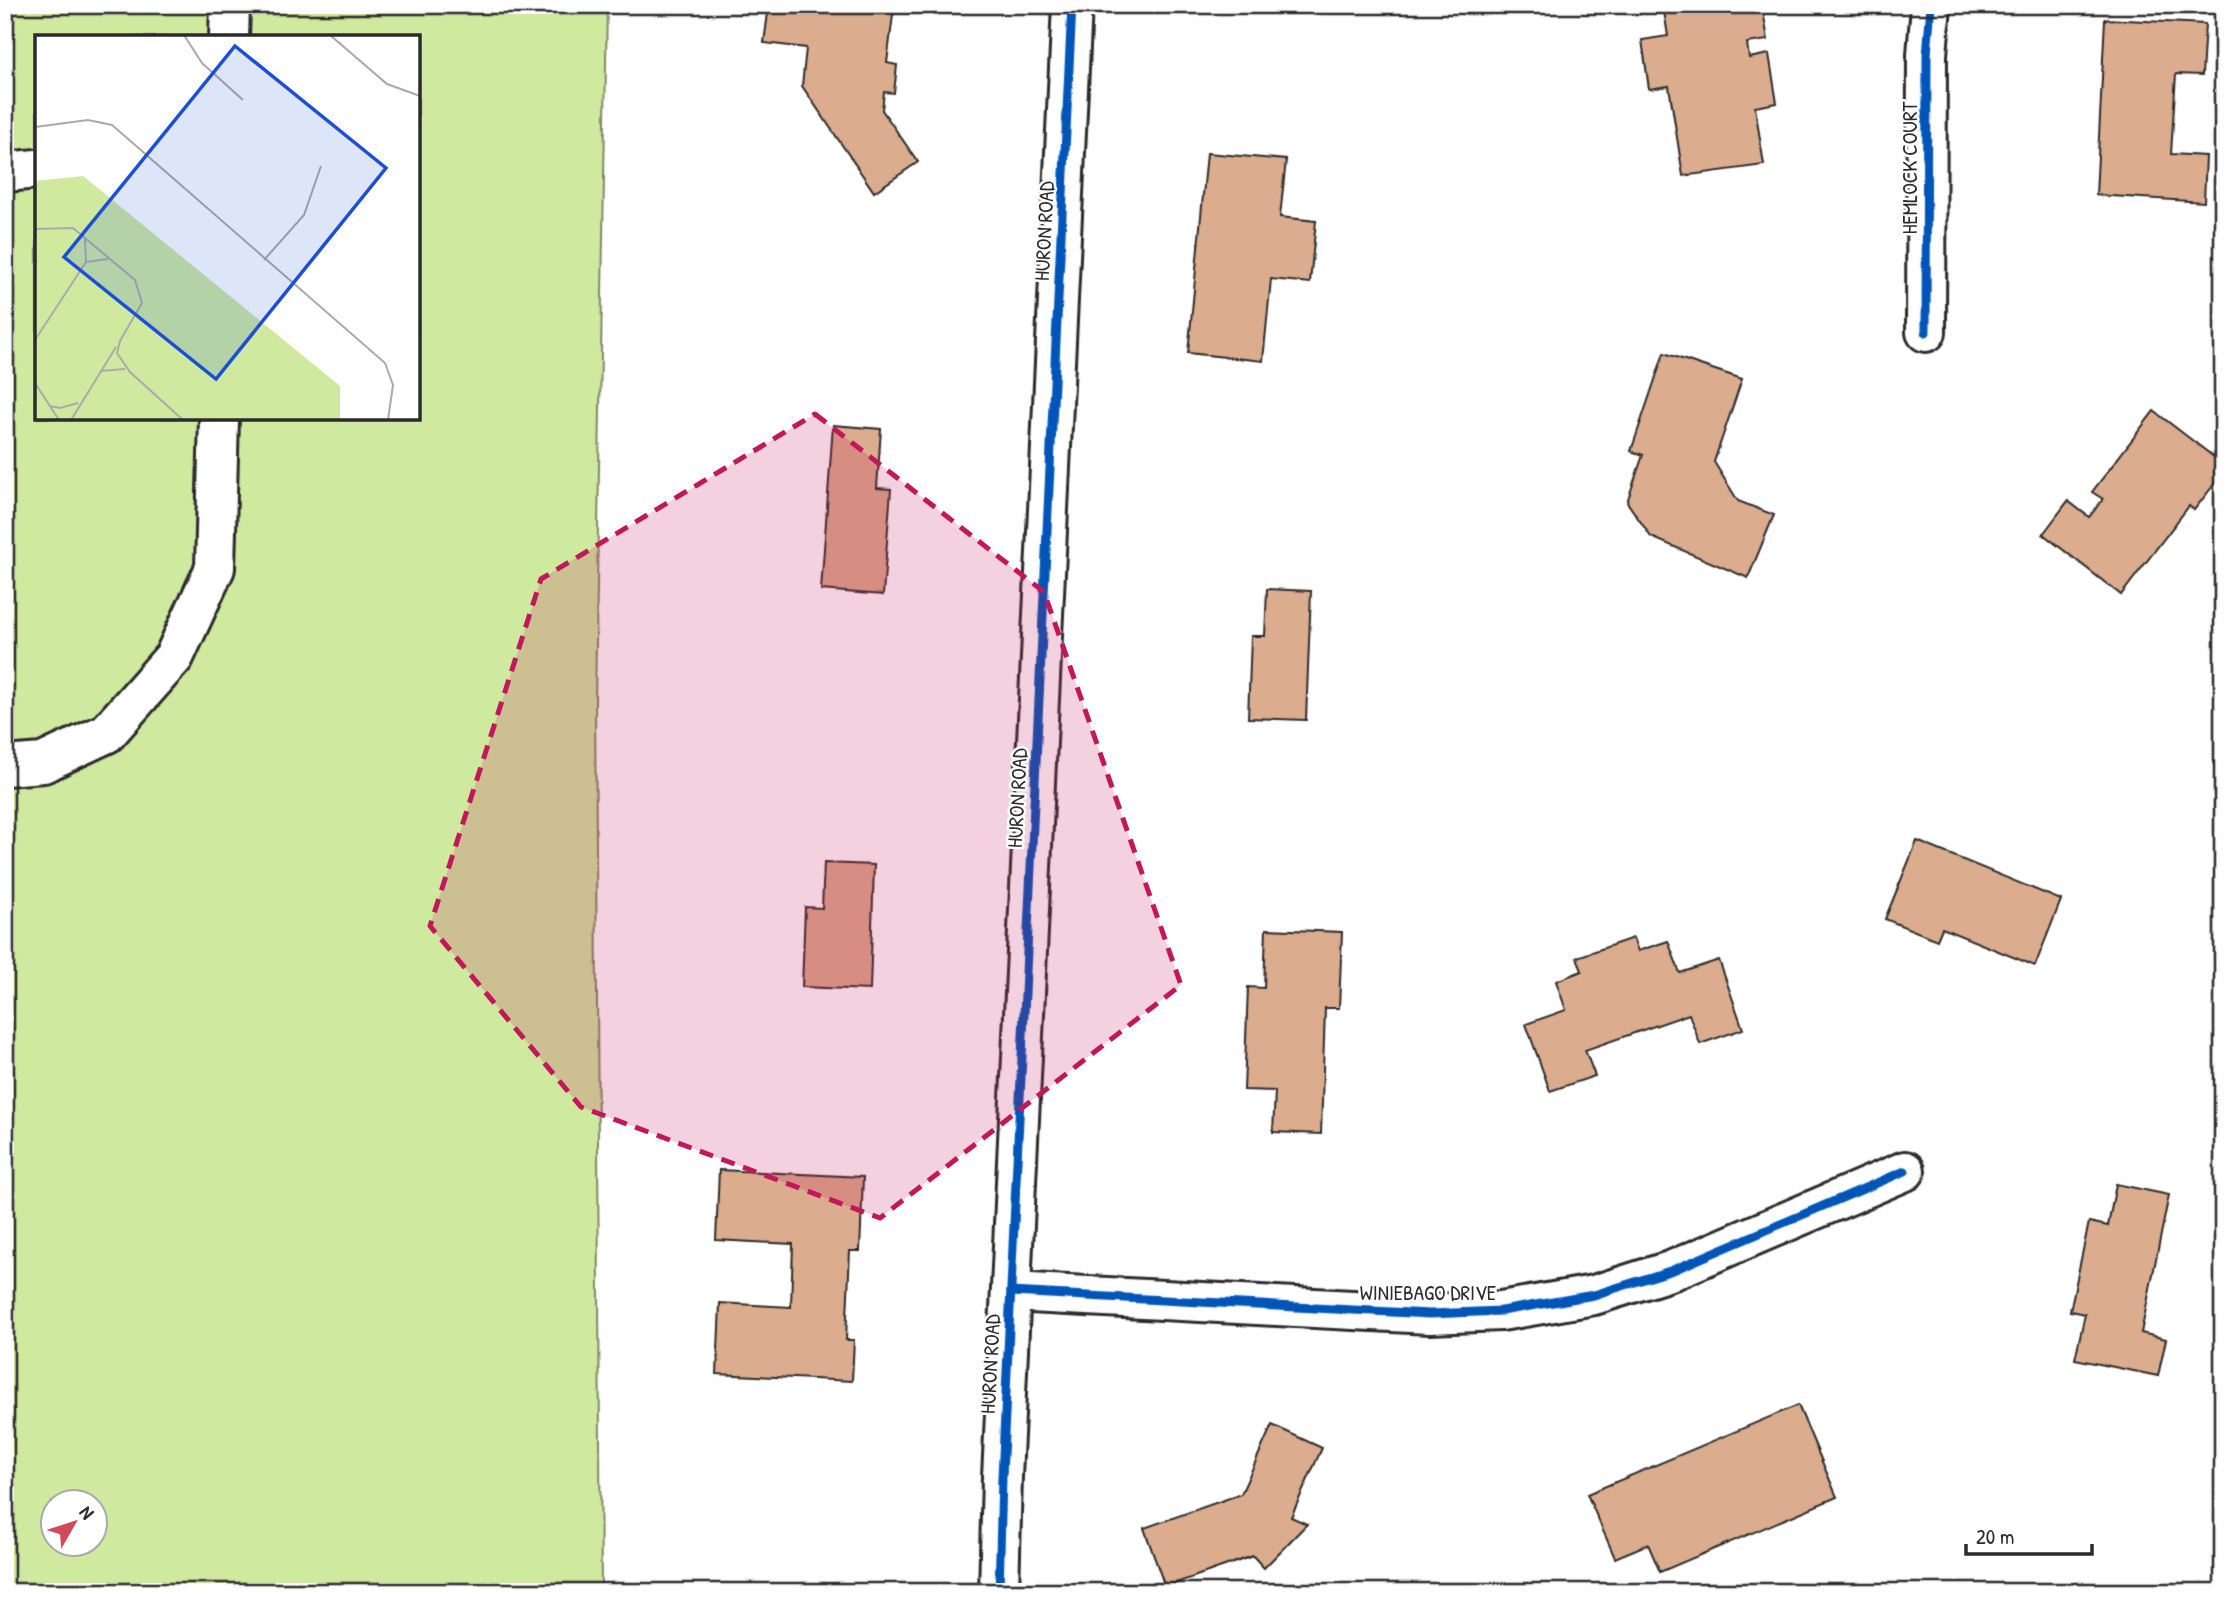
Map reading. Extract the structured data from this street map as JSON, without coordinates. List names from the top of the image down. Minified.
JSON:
{"streets":{"street":["HEMLOCK COURT","HURON ROAD","WINIEBAGO DRIVE"]},"crossings":[["HURON ROAD","WINIEBAGO DRIVE"]],"scale_bar":"20 m","north":"top right"}
